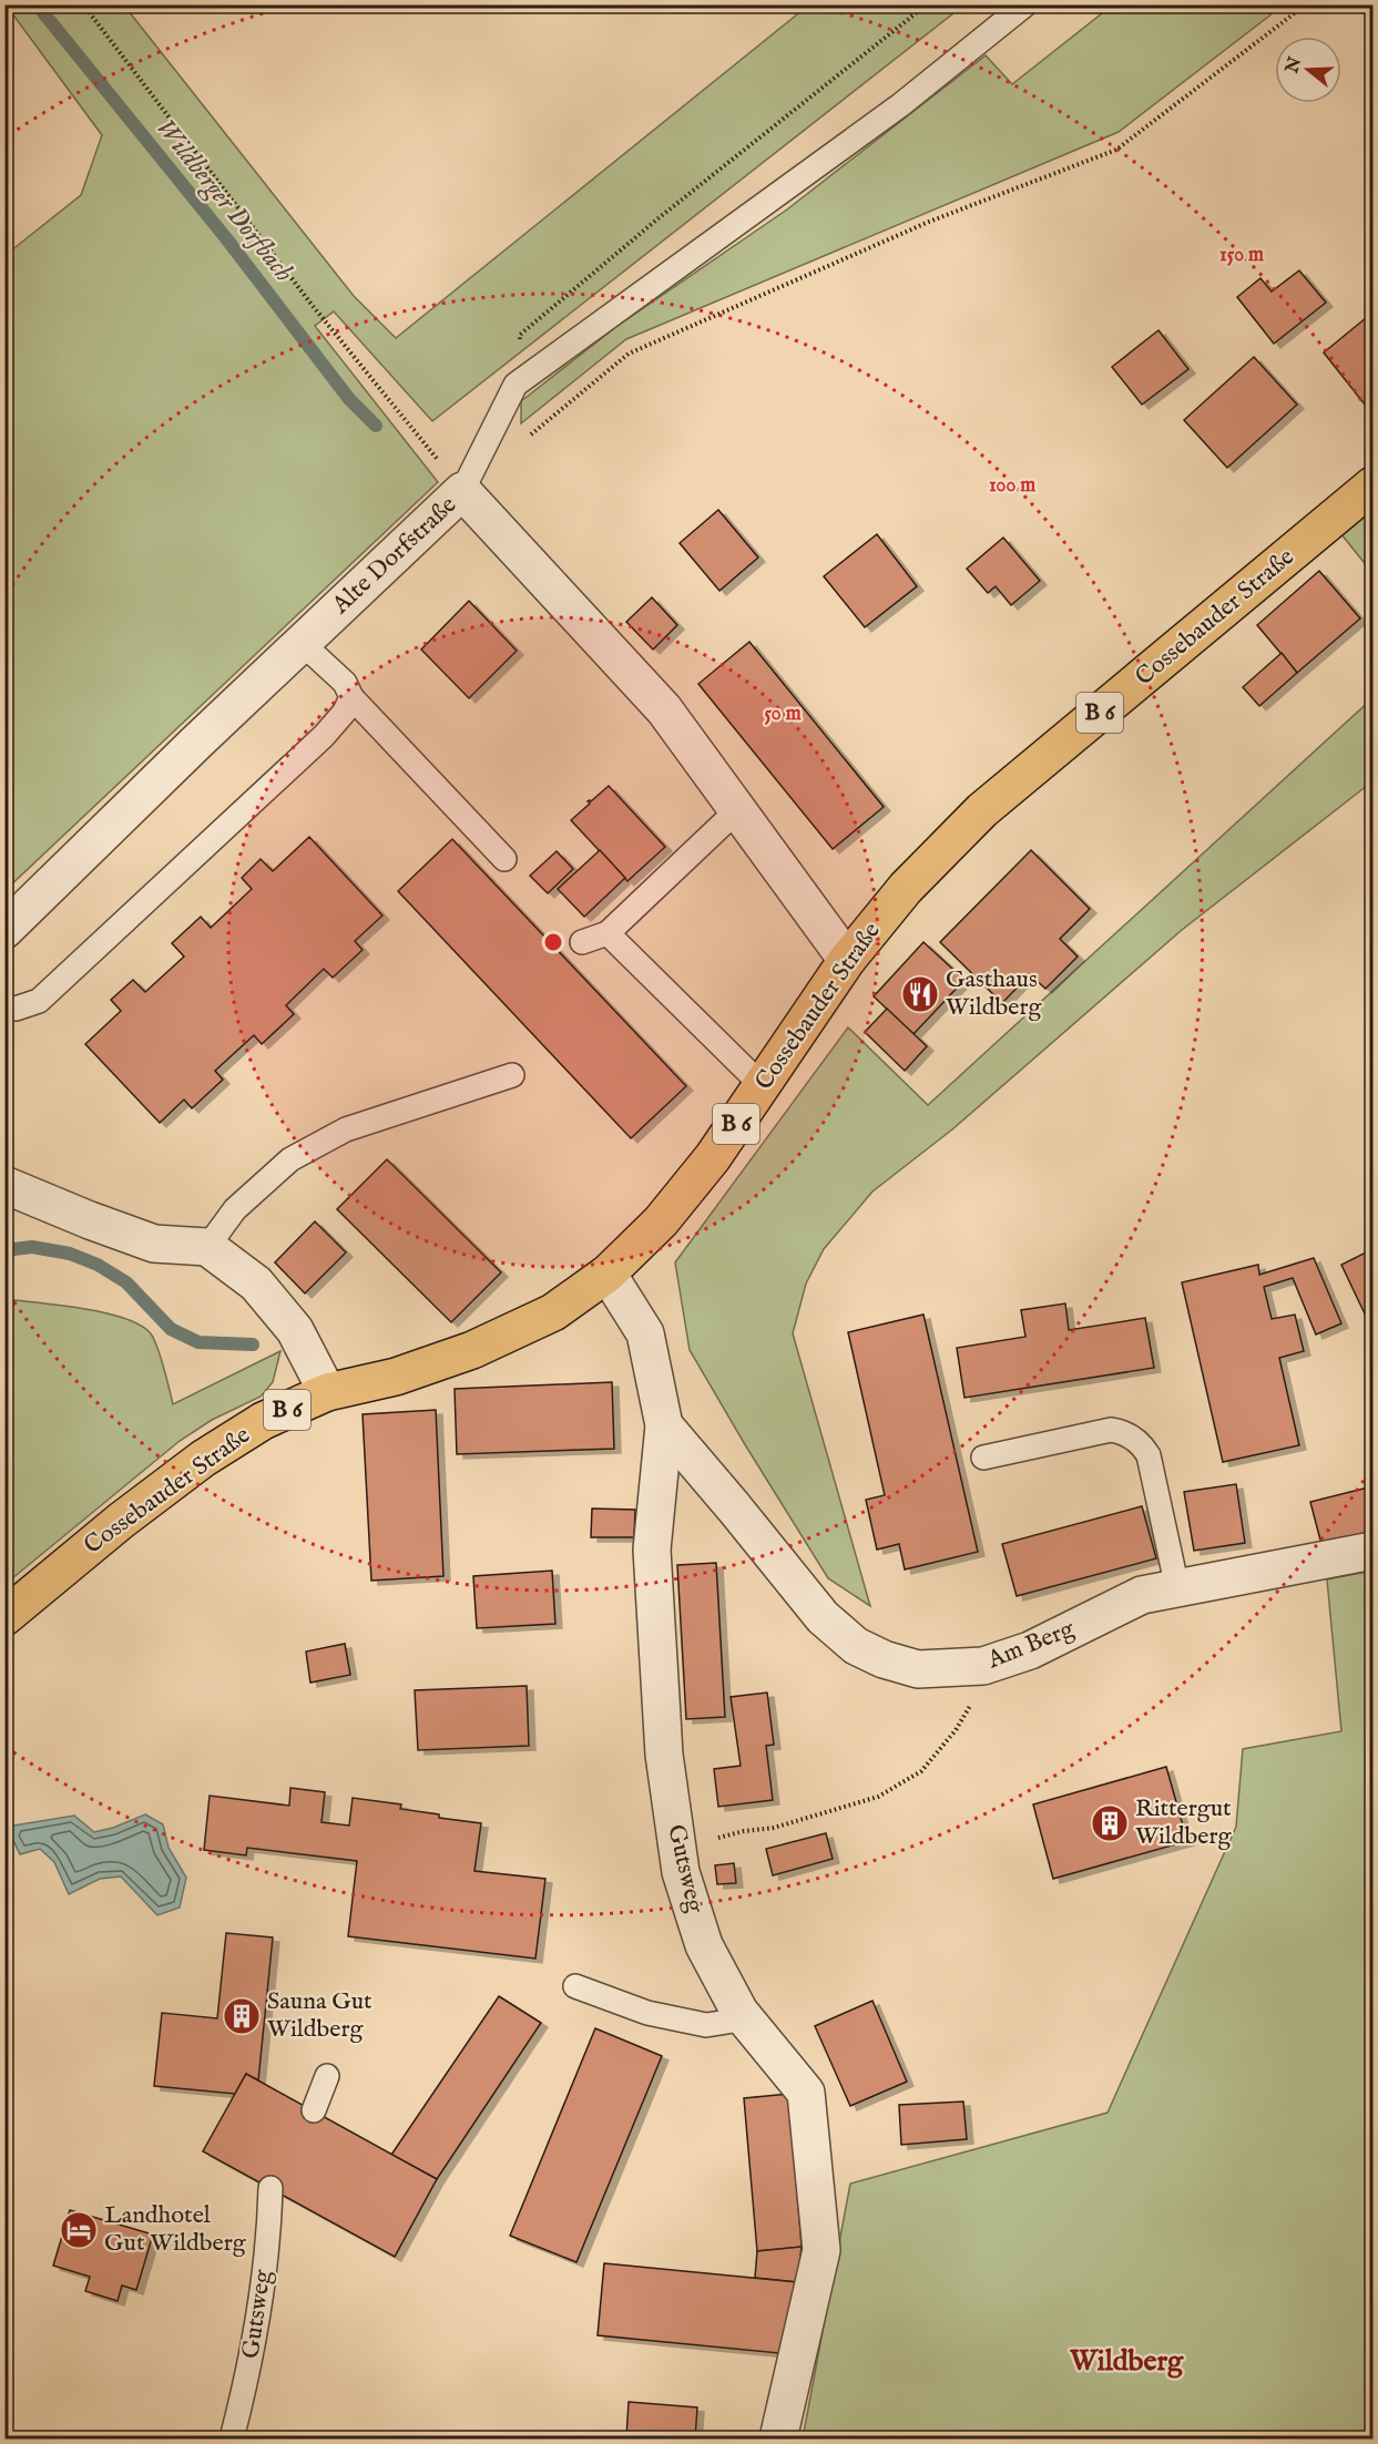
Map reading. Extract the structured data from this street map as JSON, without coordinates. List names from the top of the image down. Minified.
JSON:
{"streets":{"main road":["Cossebauder Straße","B 6"],"street":["Alte Dorfstraße","Am Berg","Gutsweg"]},"crossings":[["Alte Dorfstraße","Cossebauder Straße"],["Cossebauder Straße","Gutsweg"],["Am Berg","Gutsweg"]],"districts":["Wildberg"],"water":["Wildberger Dorfbach"],"places":{"restaurant":["Gasthaus Wildberg"],"building":["Rittergut Wildberg","Sauna Gut Wildberg"],"hotel":["Landhotel Gut Wildberg"]},"north":"left","rings":["150 m","100 m","50 m"]}
